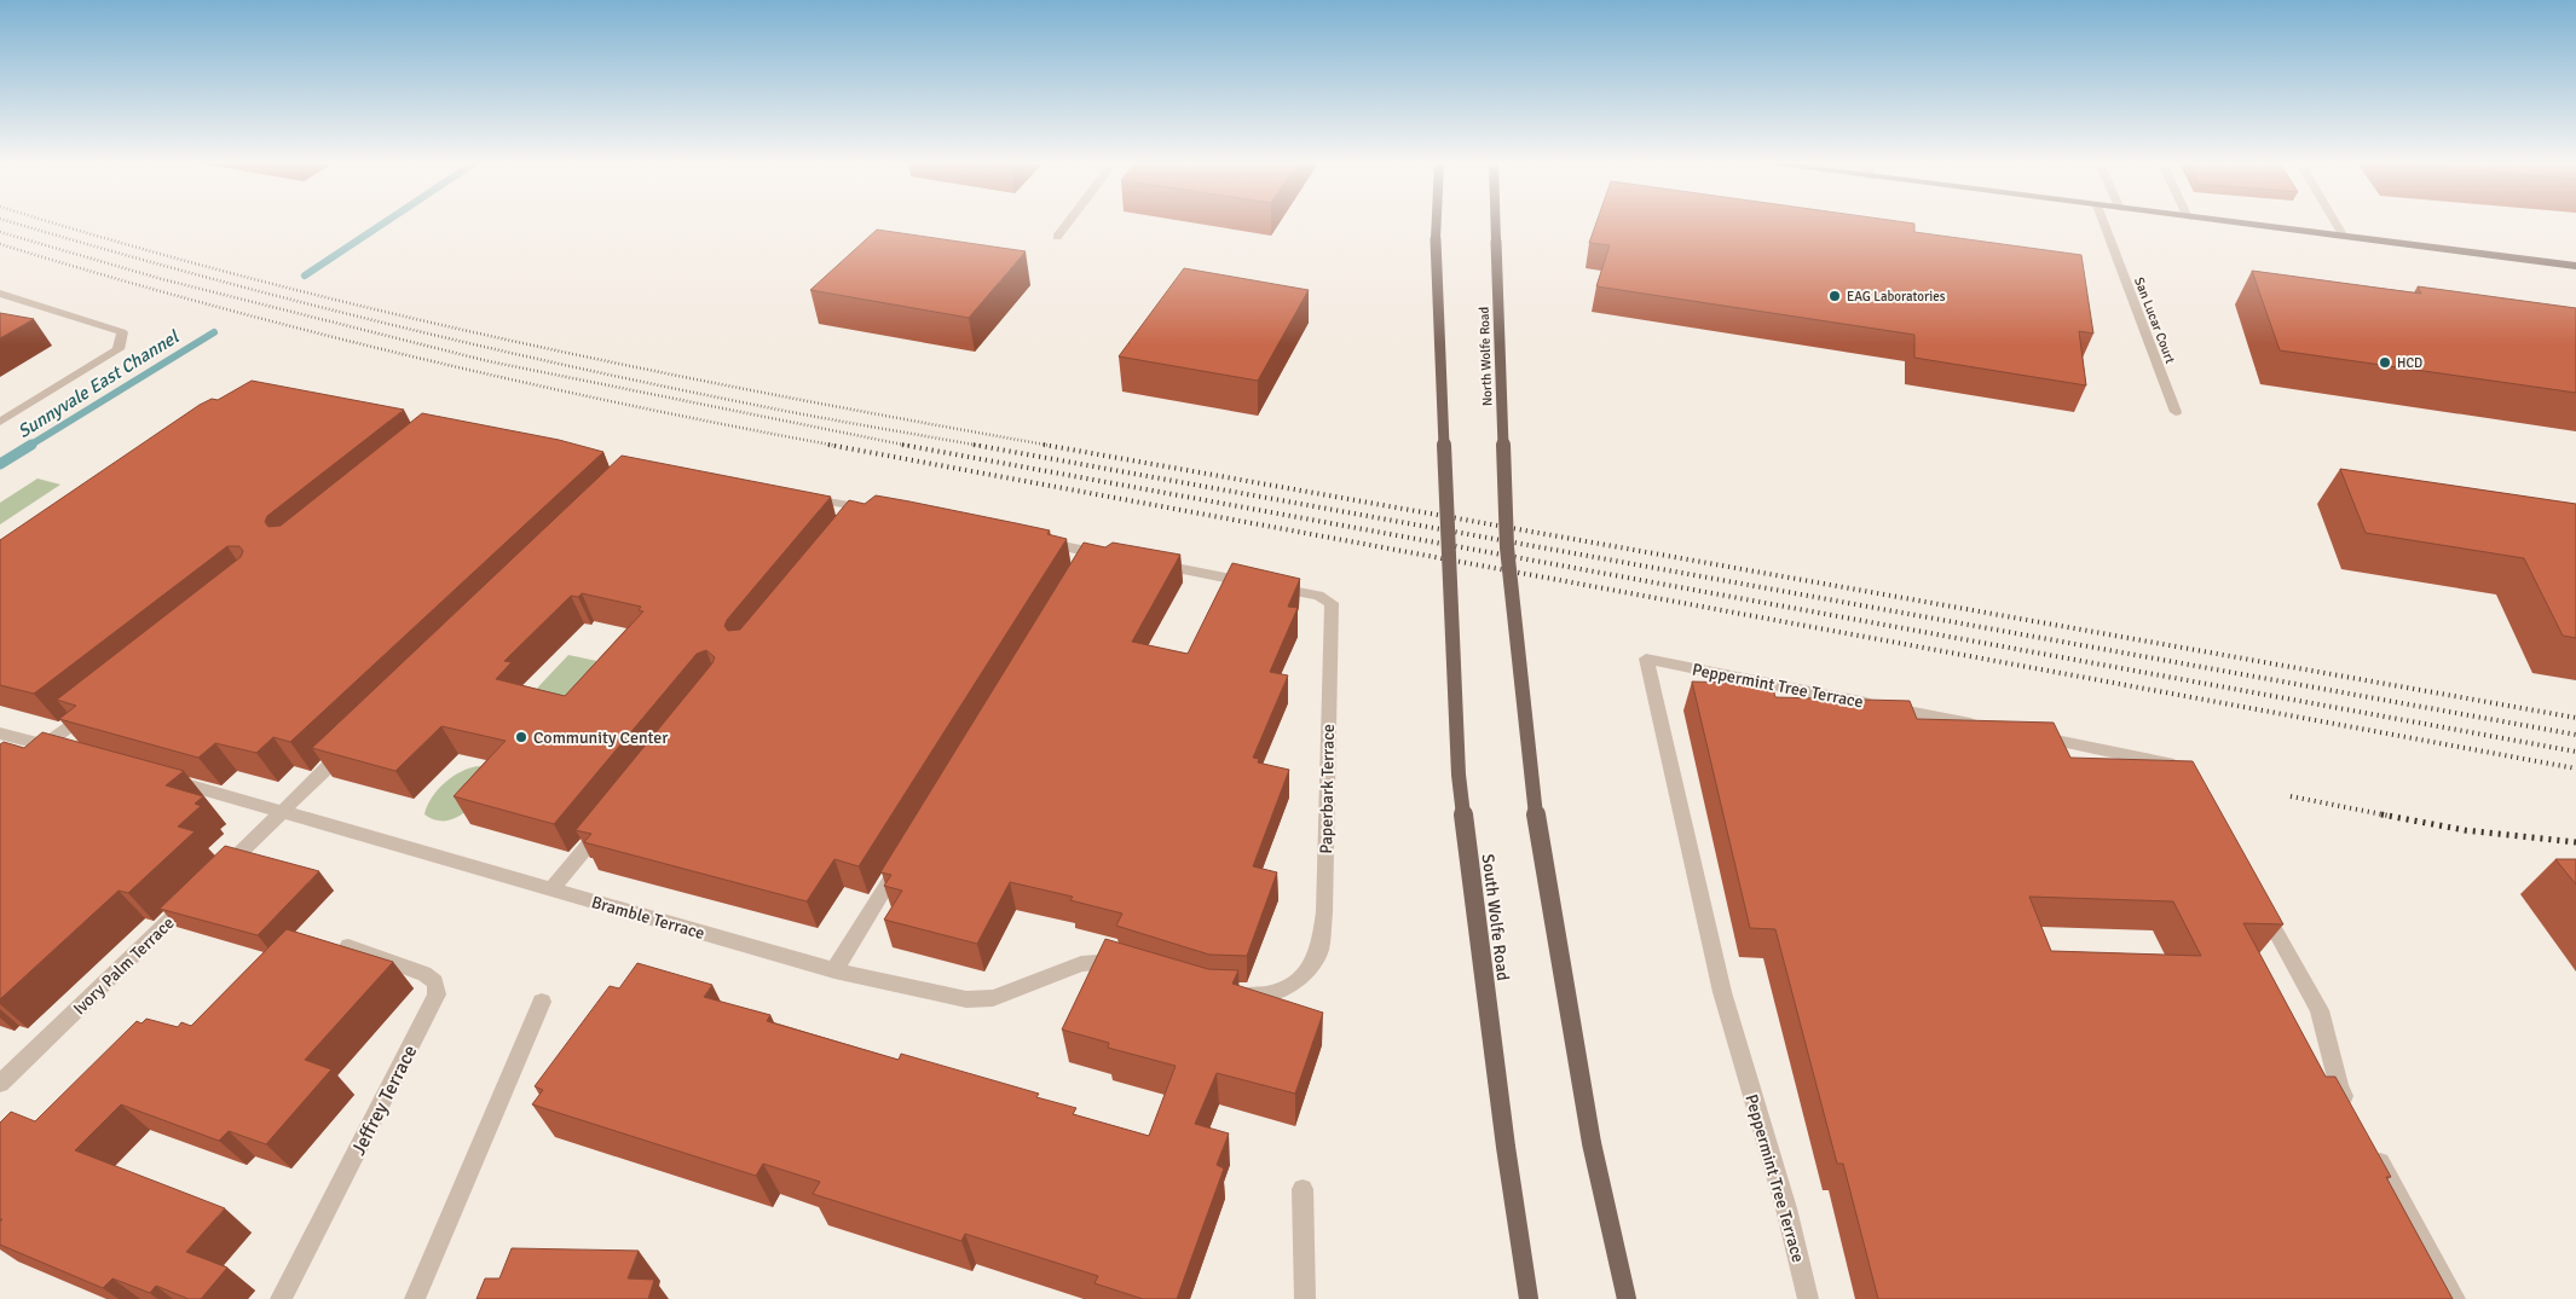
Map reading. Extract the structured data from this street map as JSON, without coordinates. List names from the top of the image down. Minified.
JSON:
{"streets":{"main road":["North Wolfe Road","South Wolfe Road"],"street":["San Lucar Court","Peppermint Tree Terrace","Paperbark Terrace","Bramble Terrace","Ivory Palm Terrace","Jeffrey Terrace"]},"water":["Sunnyvale East Channel"],"places":["EAG Laboratories","HCD","Community Center"]}
